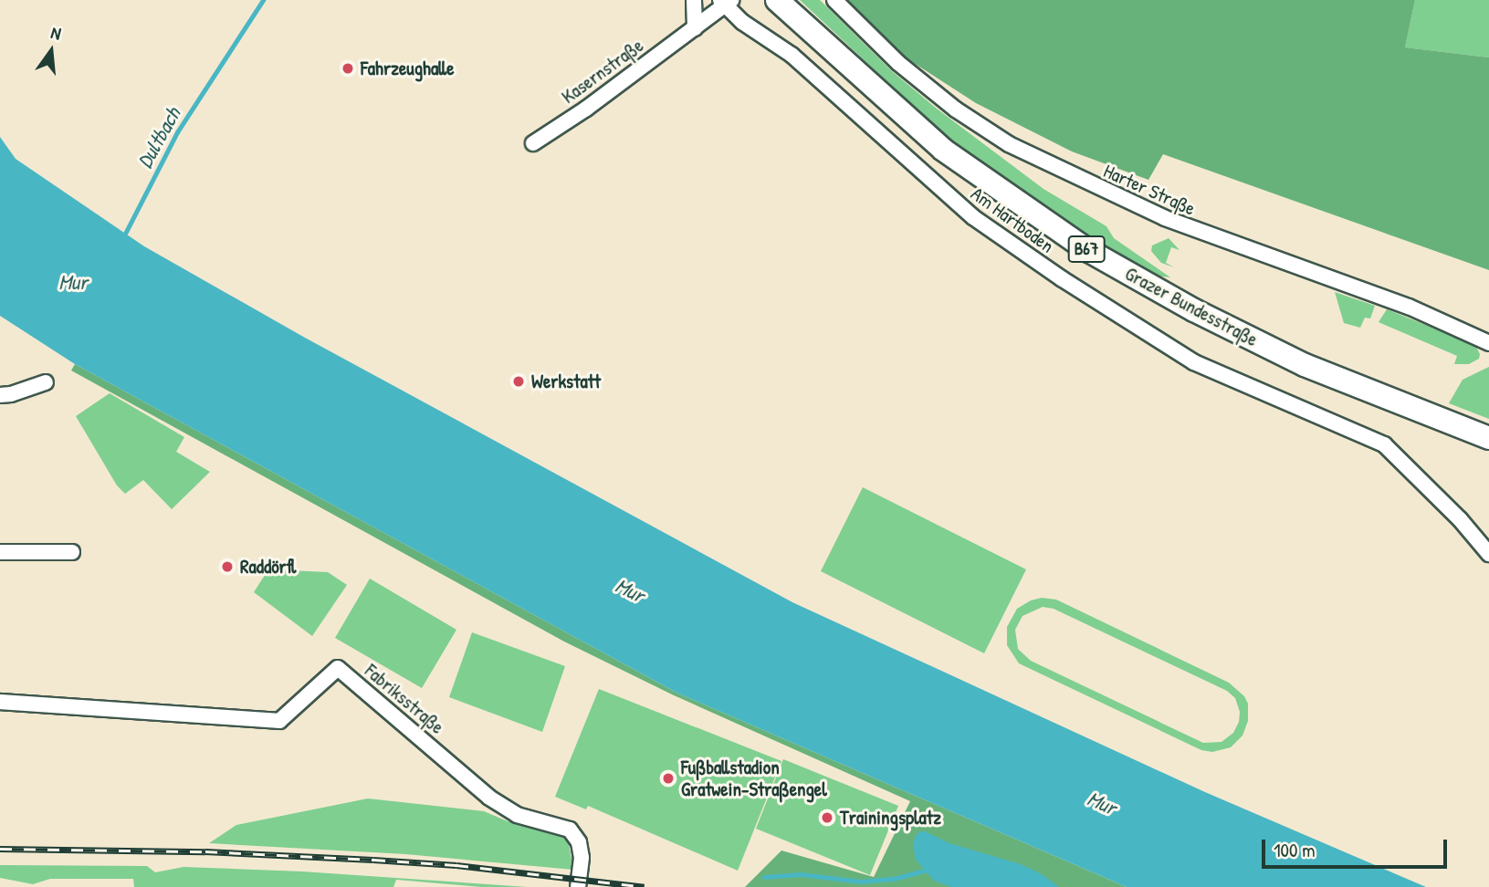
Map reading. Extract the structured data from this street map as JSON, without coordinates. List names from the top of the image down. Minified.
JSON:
{"streets":{"main road":["B67","Grazer Bundesstraße"],"street":["Kasernstraße","Harter Straße","Am Hartboden","Fabriksstraße"]},"crossings":[["Kasernstraße","Am Hartboden"]],"water":["Dultbach","Mur"],"places":["Fahrzeughalle","Werkstatt","Raddörfl","Fußballstadion Gratwein-Straßengel","Trainingsplatz"],"scale_bar":"100 m","north":"top"}
